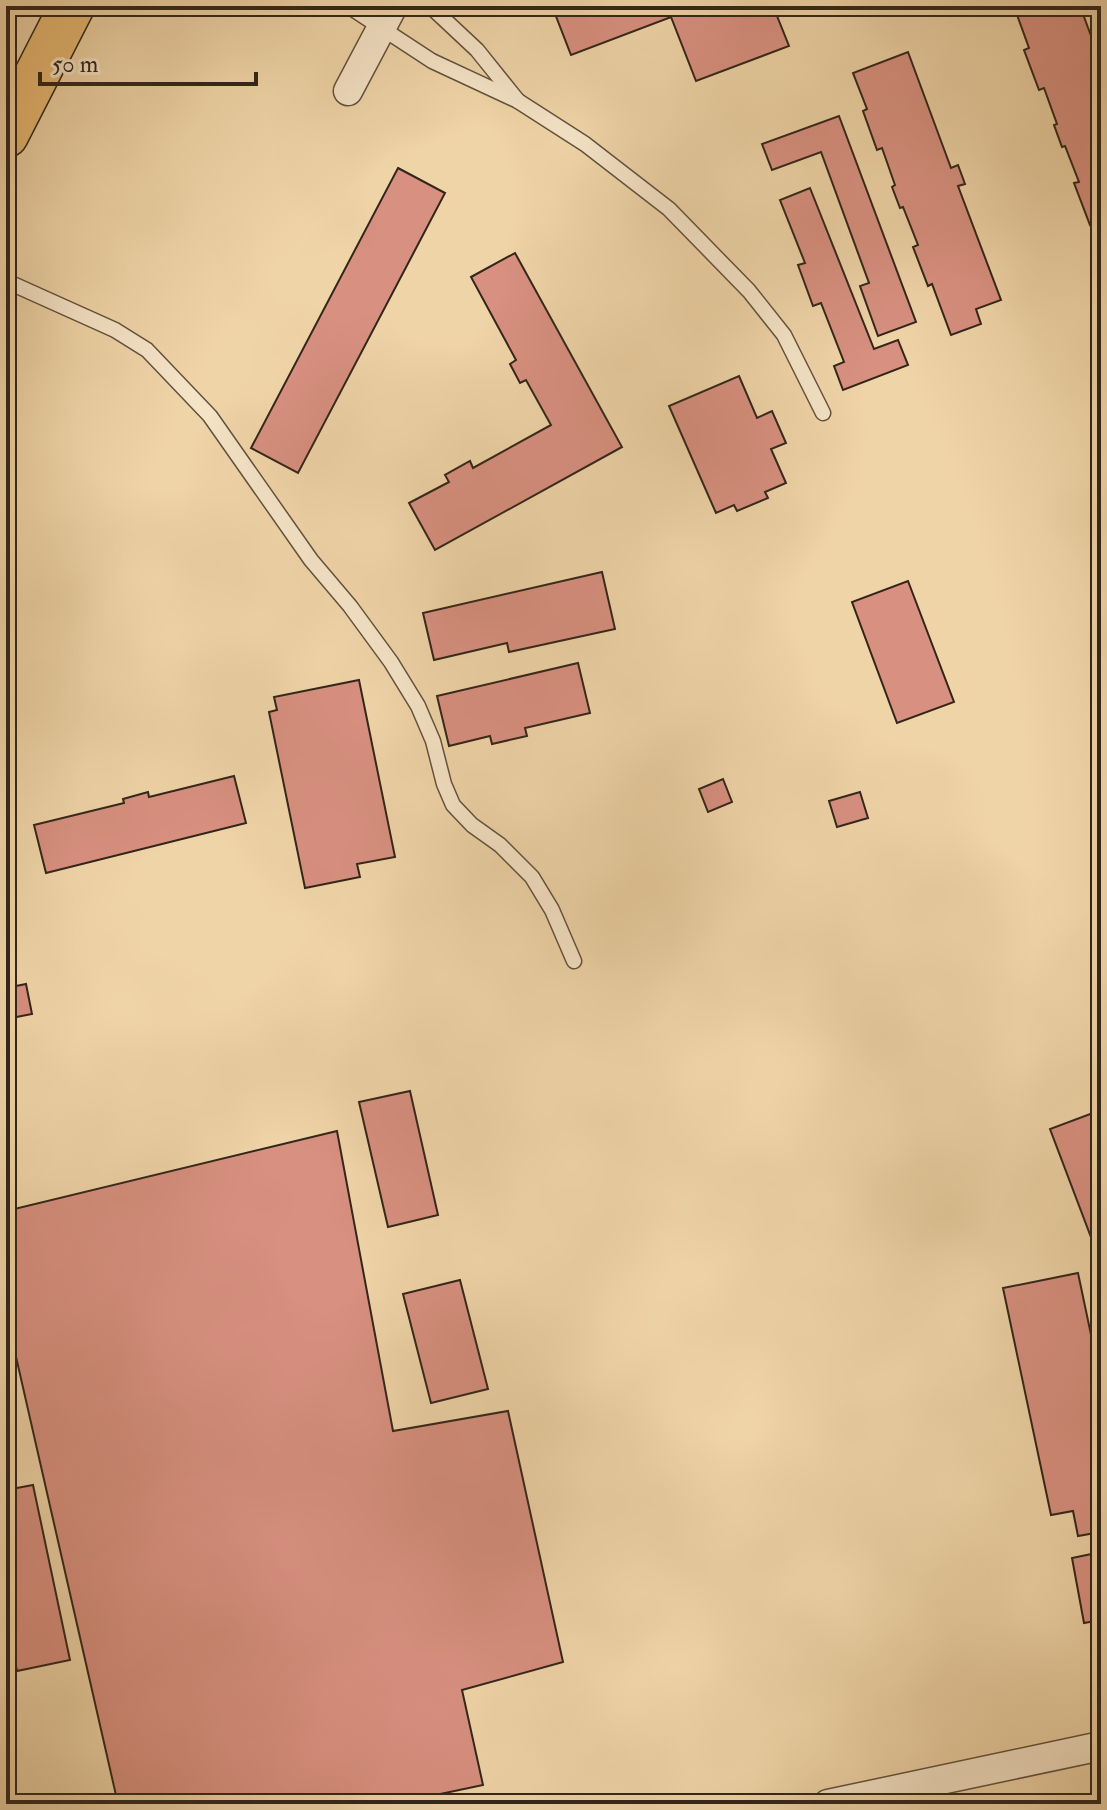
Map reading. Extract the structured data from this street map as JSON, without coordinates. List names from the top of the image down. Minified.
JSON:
{"scale_bar":"50 m"}
